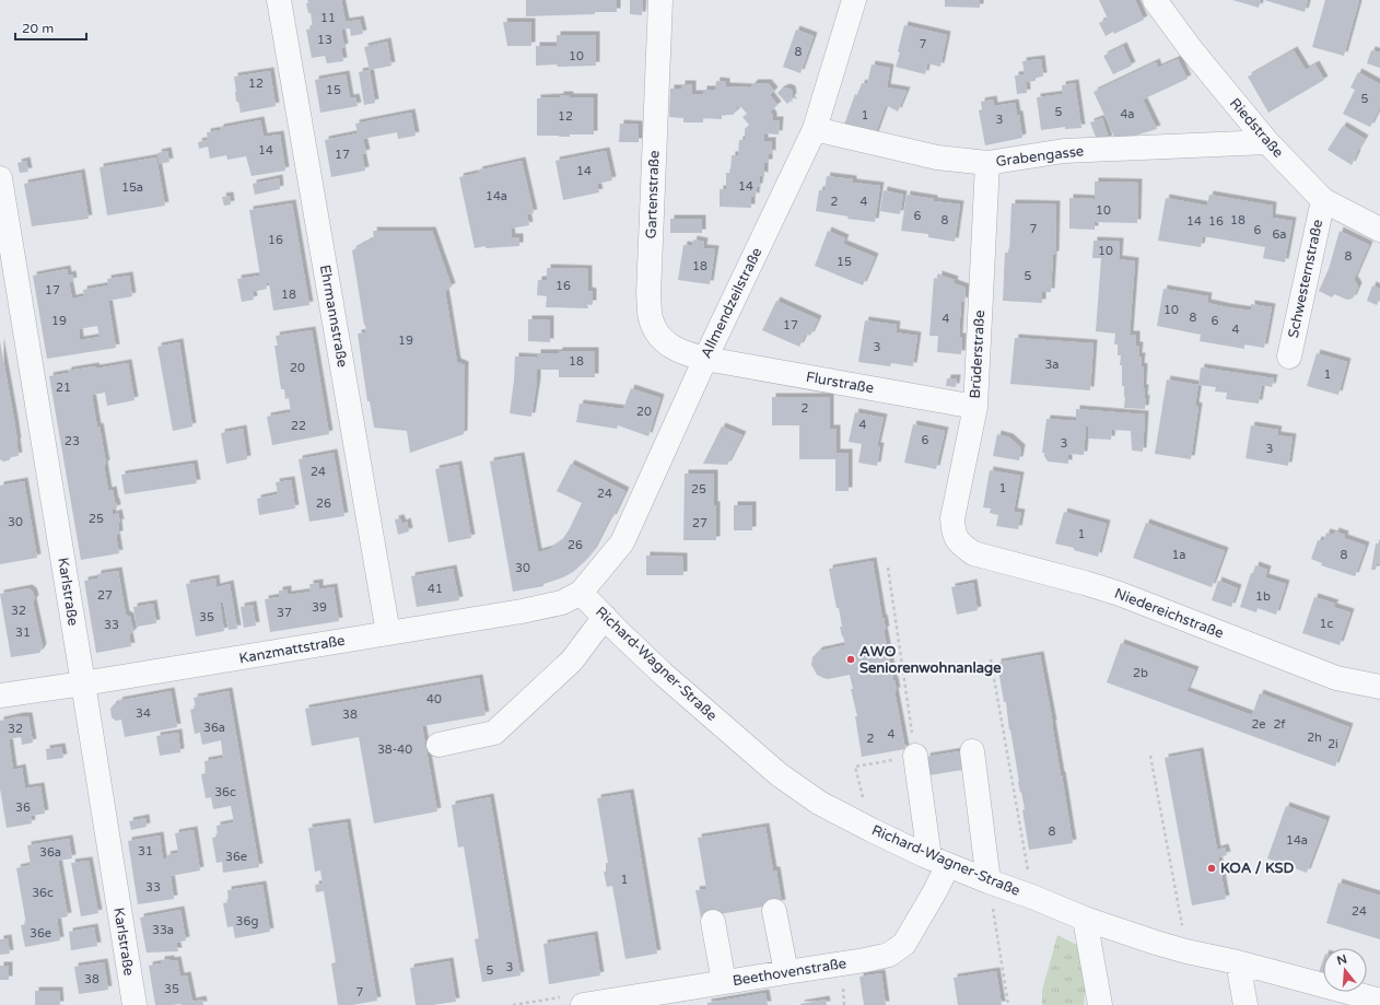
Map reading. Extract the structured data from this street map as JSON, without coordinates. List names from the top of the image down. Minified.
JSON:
{"streets":{"street":["Riedstraße","Grabengasse","Gartenstraße","Schwesternstraße","Allmendzeilstraße","Ehrmannstraße","Brüderstraße","Flurstraße","Karlstraße","Niedereichstraße","Kanzmattstraße","Richard-Wagner-Straße","Beethovenstraße"]},"crossings":[["Riedstraße","Grabengasse"],["Riedstraße","Schwesternstraße"],["Grabengasse","Allmendzeilstraße"],["Grabengasse","Brüderstraße"],["Gartenstraße","Allmendzeilstraße"],["Gartenstraße","Flurstraße"],["Allmendzeilstraße","Flurstraße"],["Allmendzeilstraße","Kanzmattstraße"],["Allmendzeilstraße","Richard-Wagner-Straße"],["Ehrmannstraße","Kanzmattstraße"],["Brüderstraße","Flurstraße"],["Brüderstraße","Niedereichstraße"],["Karlstraße","Kanzmattstraße"],["Kanzmattstraße","Richard-Wagner-Straße"],["Richard-Wagner-Straße","Beethovenstraße"]],"places":["AWO Seniorenwohnanlage","KOA / KSD"],"house_numbers":["11","13","7","8","10","12","15","5","5","4a","1","12","3","14","17","14","14","15a","14a","2","4","10","6","8","18","14","16","7","6","6a","16","10","8","15","18","5","16","17","18","10","8","4","19","6","17","4","19","3","18","3a","20","1","21","2","20","4","22","6","23","3","3","24","1","25","24","26","25","30","27","1","26","1a","8","30","41","27","1b","39","32","37","35","1c","33","31","2b","40","34","38","2e","2f","36a","32","4","2h","2","2i","38-40","36c","36","8","14a","31","36a","36e","1","33","36c","24","36g","33a","36e","3","5","38","35","7"],"scale_bar":"20 m","north":"top"}
